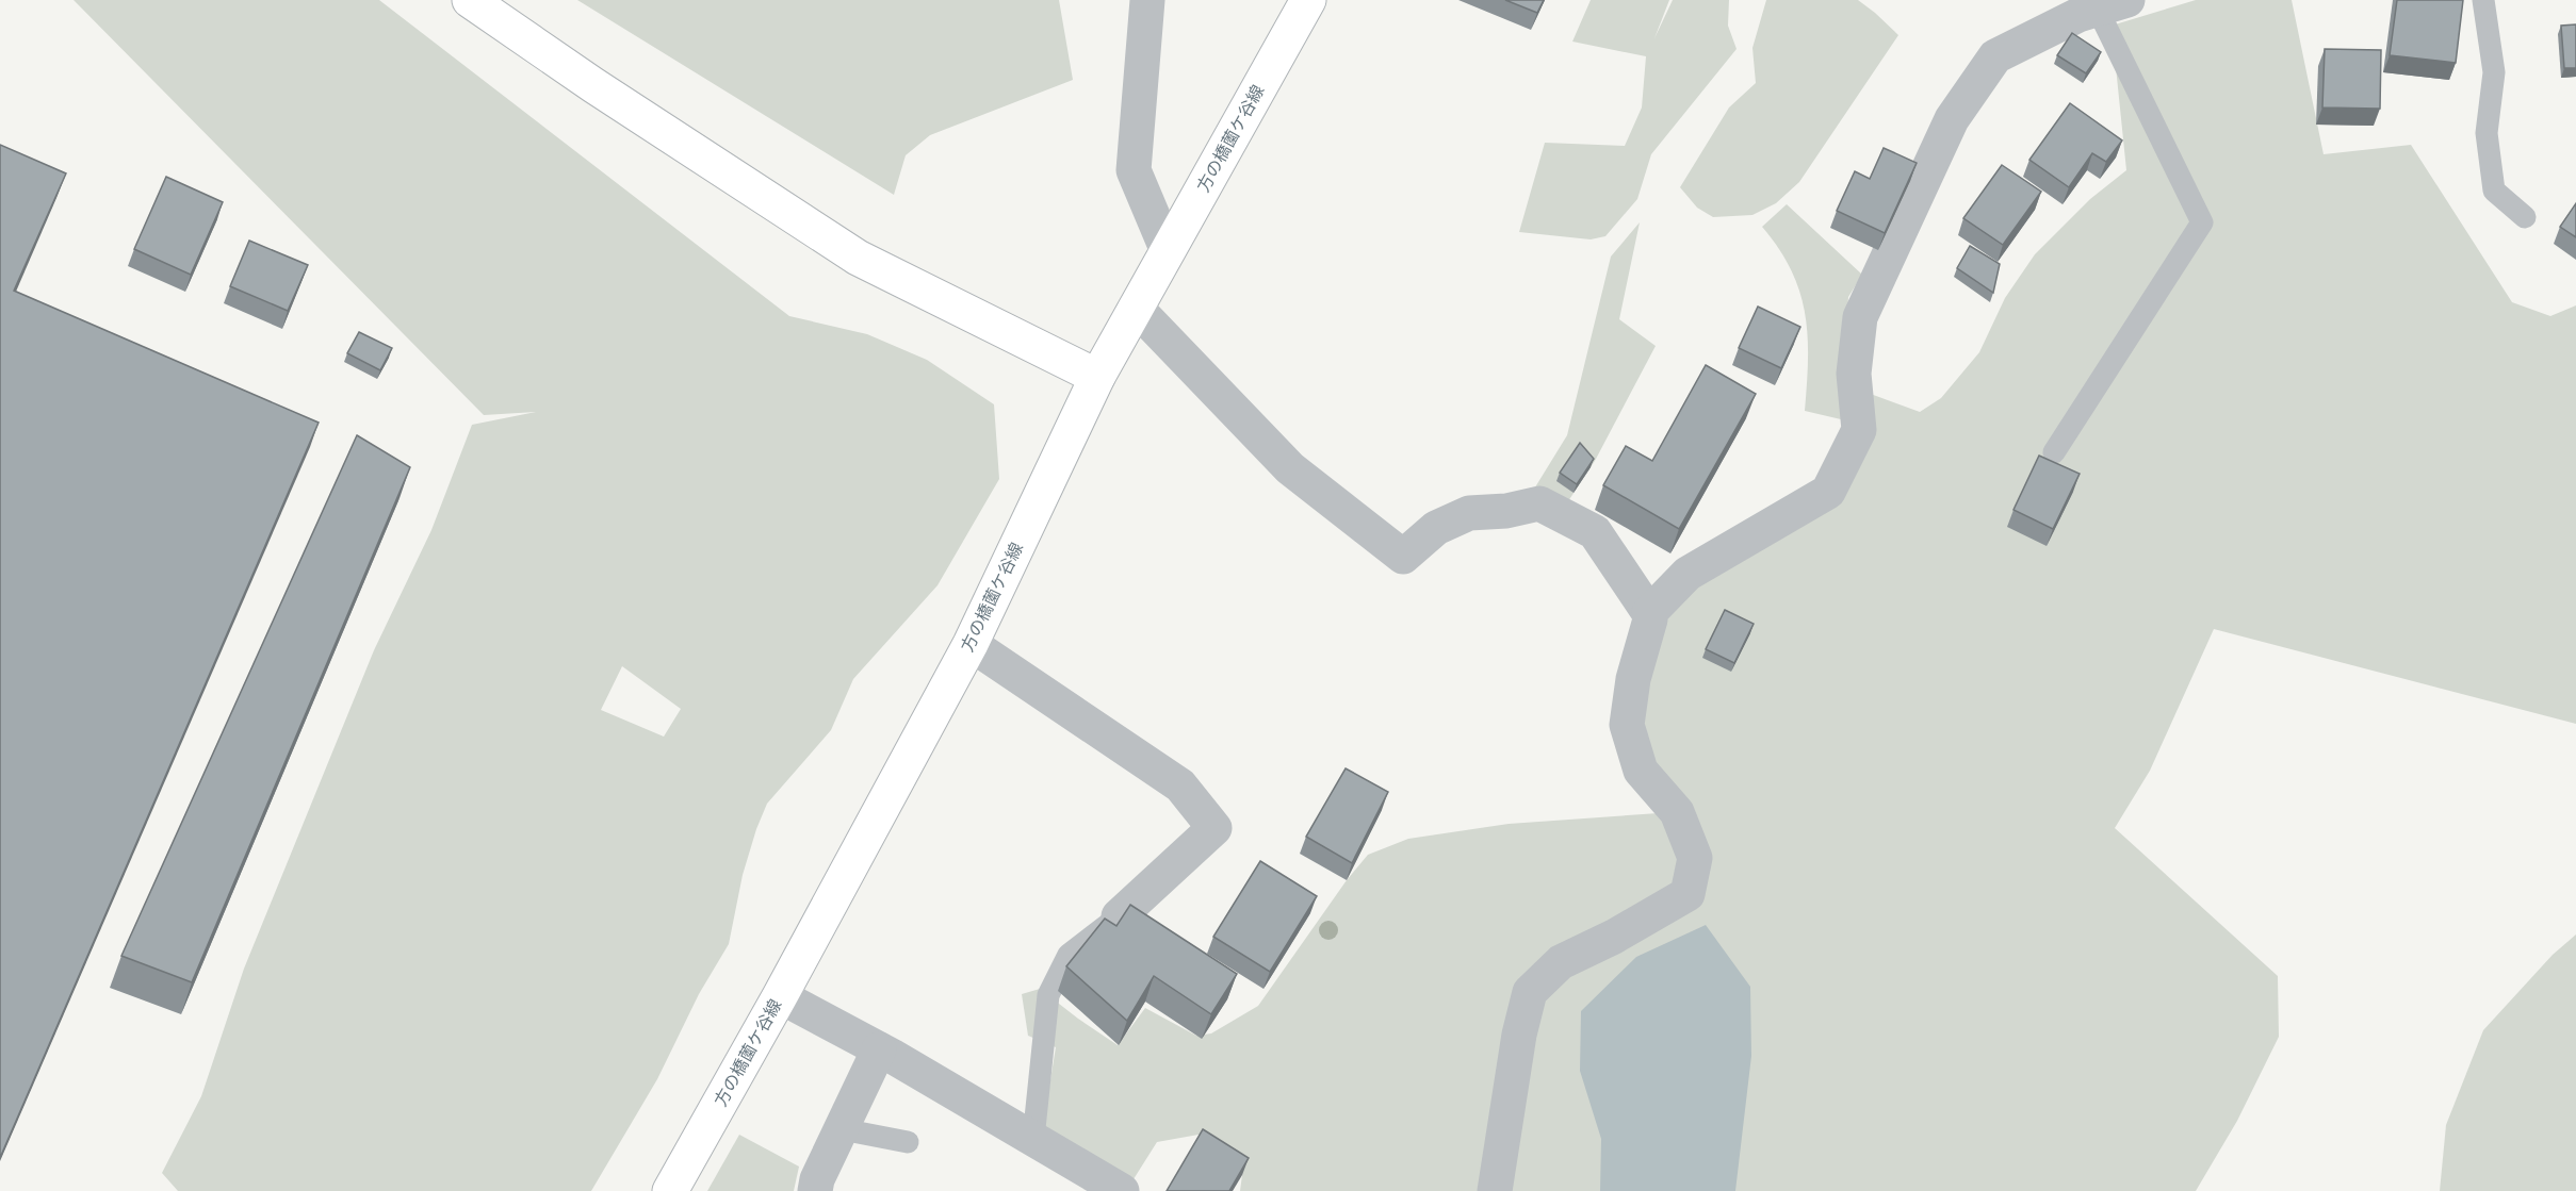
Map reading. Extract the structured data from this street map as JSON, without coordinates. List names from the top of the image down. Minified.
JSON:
{"streets":{"main road":["方の橋薗ケ谷線"]}}
